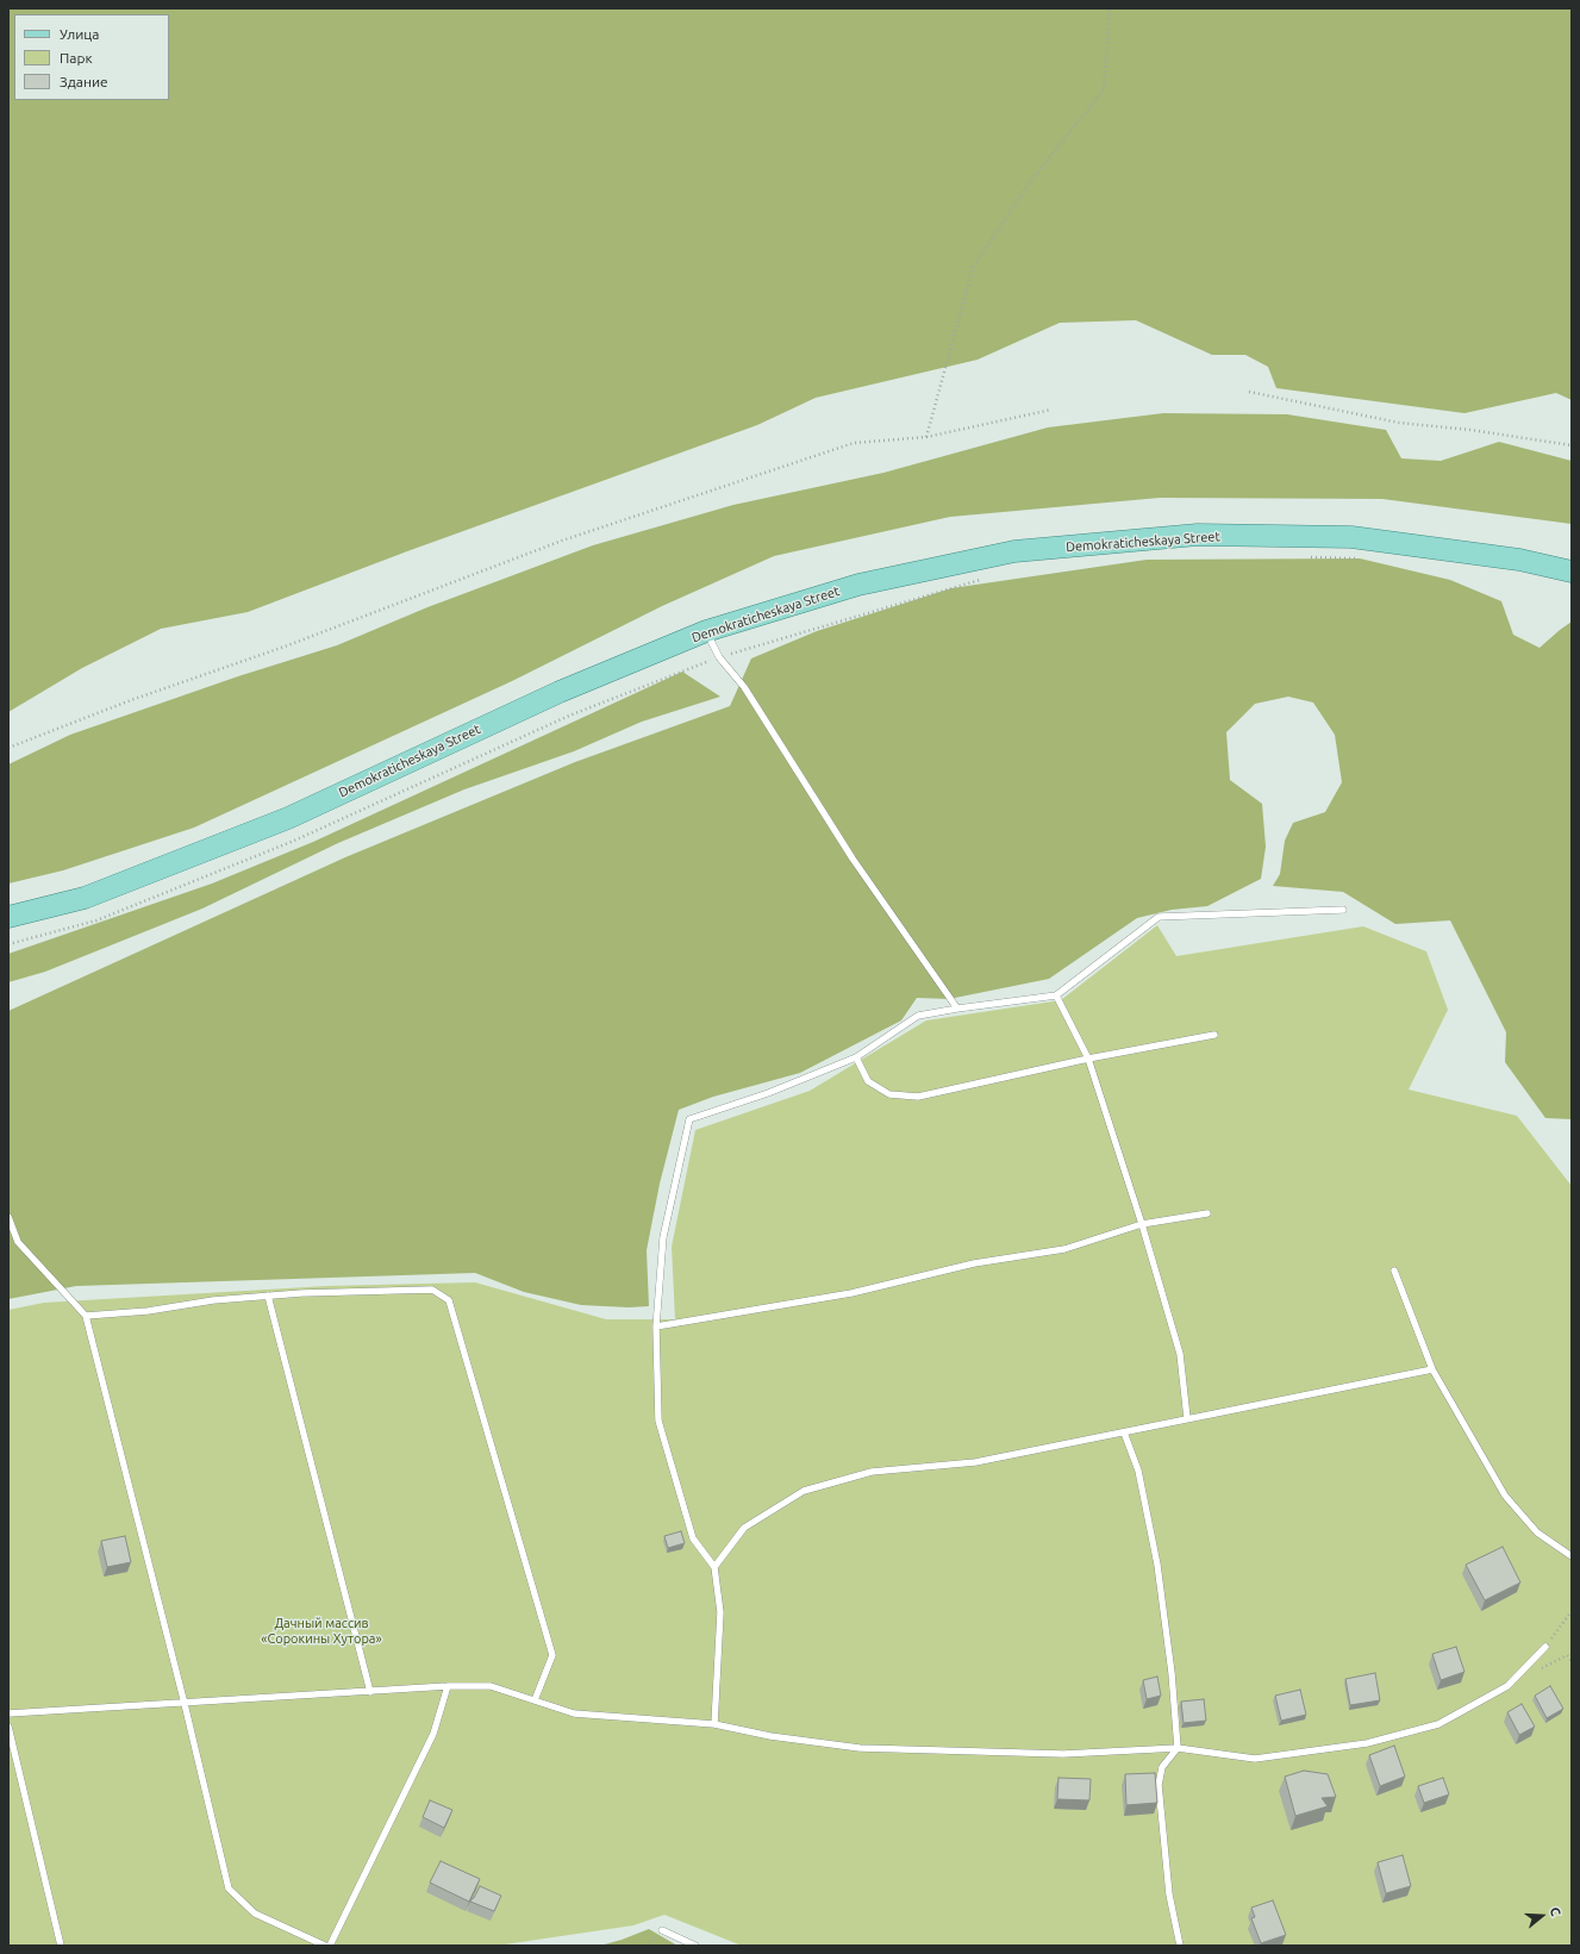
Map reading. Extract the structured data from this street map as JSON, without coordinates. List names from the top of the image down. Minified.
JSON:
{"streets":{"main road":["Demokraticheskaya Street"]},"parks":["Дачный массив «Сорокины Хутора»"],"legend":["Улица","Парк","Здание"],"north":"right"}
